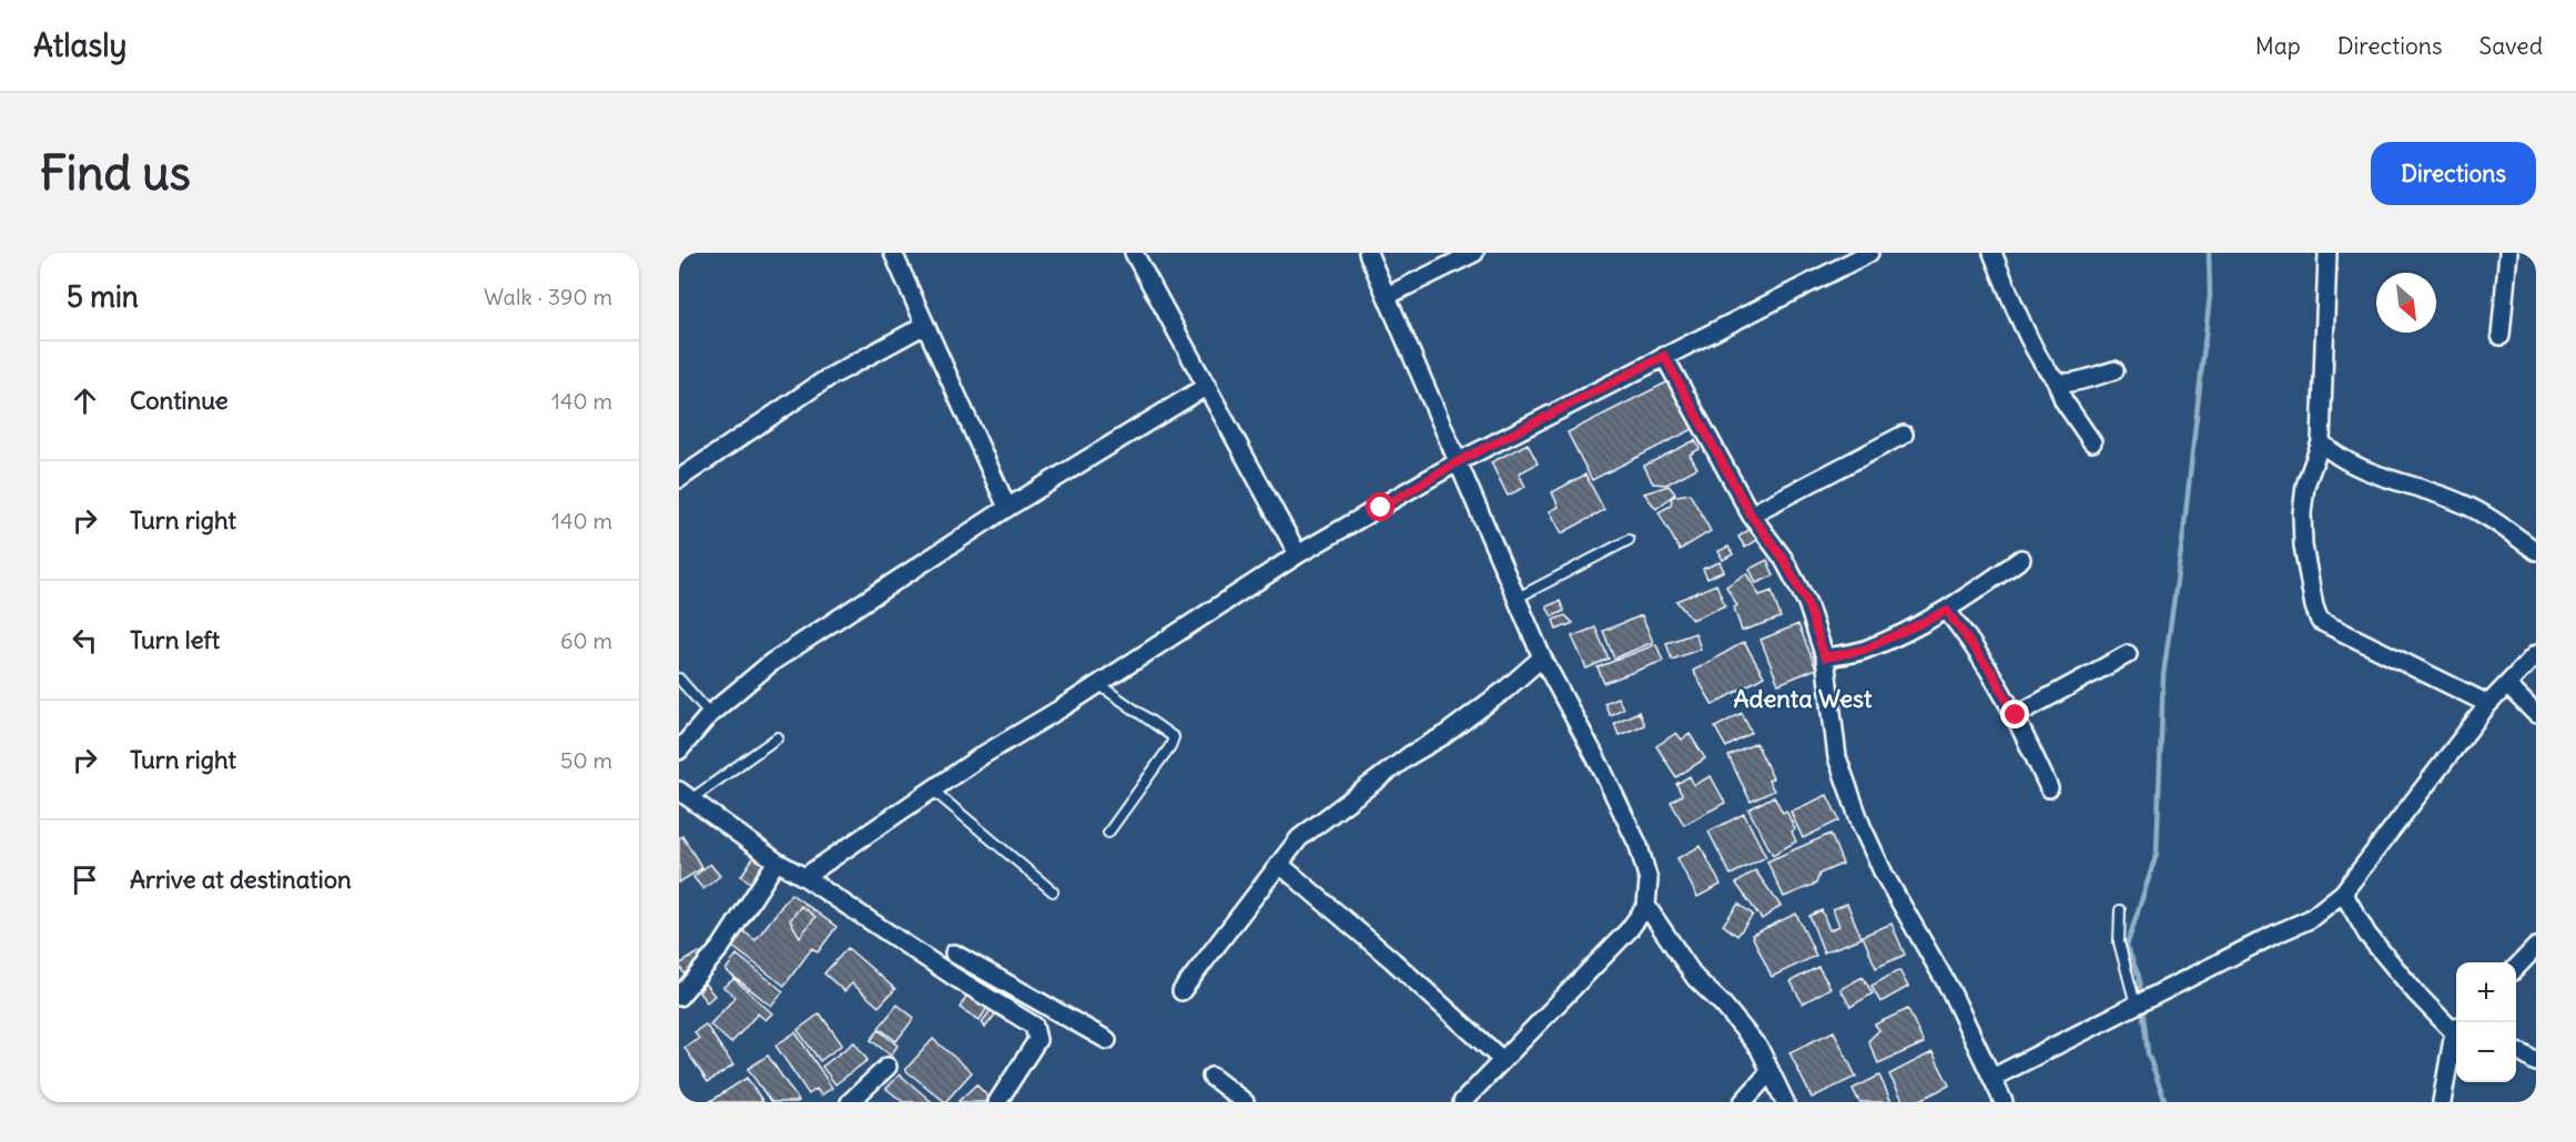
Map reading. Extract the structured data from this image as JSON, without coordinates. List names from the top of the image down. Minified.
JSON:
{"districts":["Adenta West"],"north":"bottom right","page":{"header":"Atlasly","nav":["Map","Directions","Saved"],"buttons":"Directions","title":"Find us","heading":["5 min","Walk · 390 m"],"list":[["Continue","140 m"],["Turn right","140 m"],["Turn left","60 m"],["Turn right","50 m"],"Arrive at destination"],"map_buttons":["+","−"]}}
